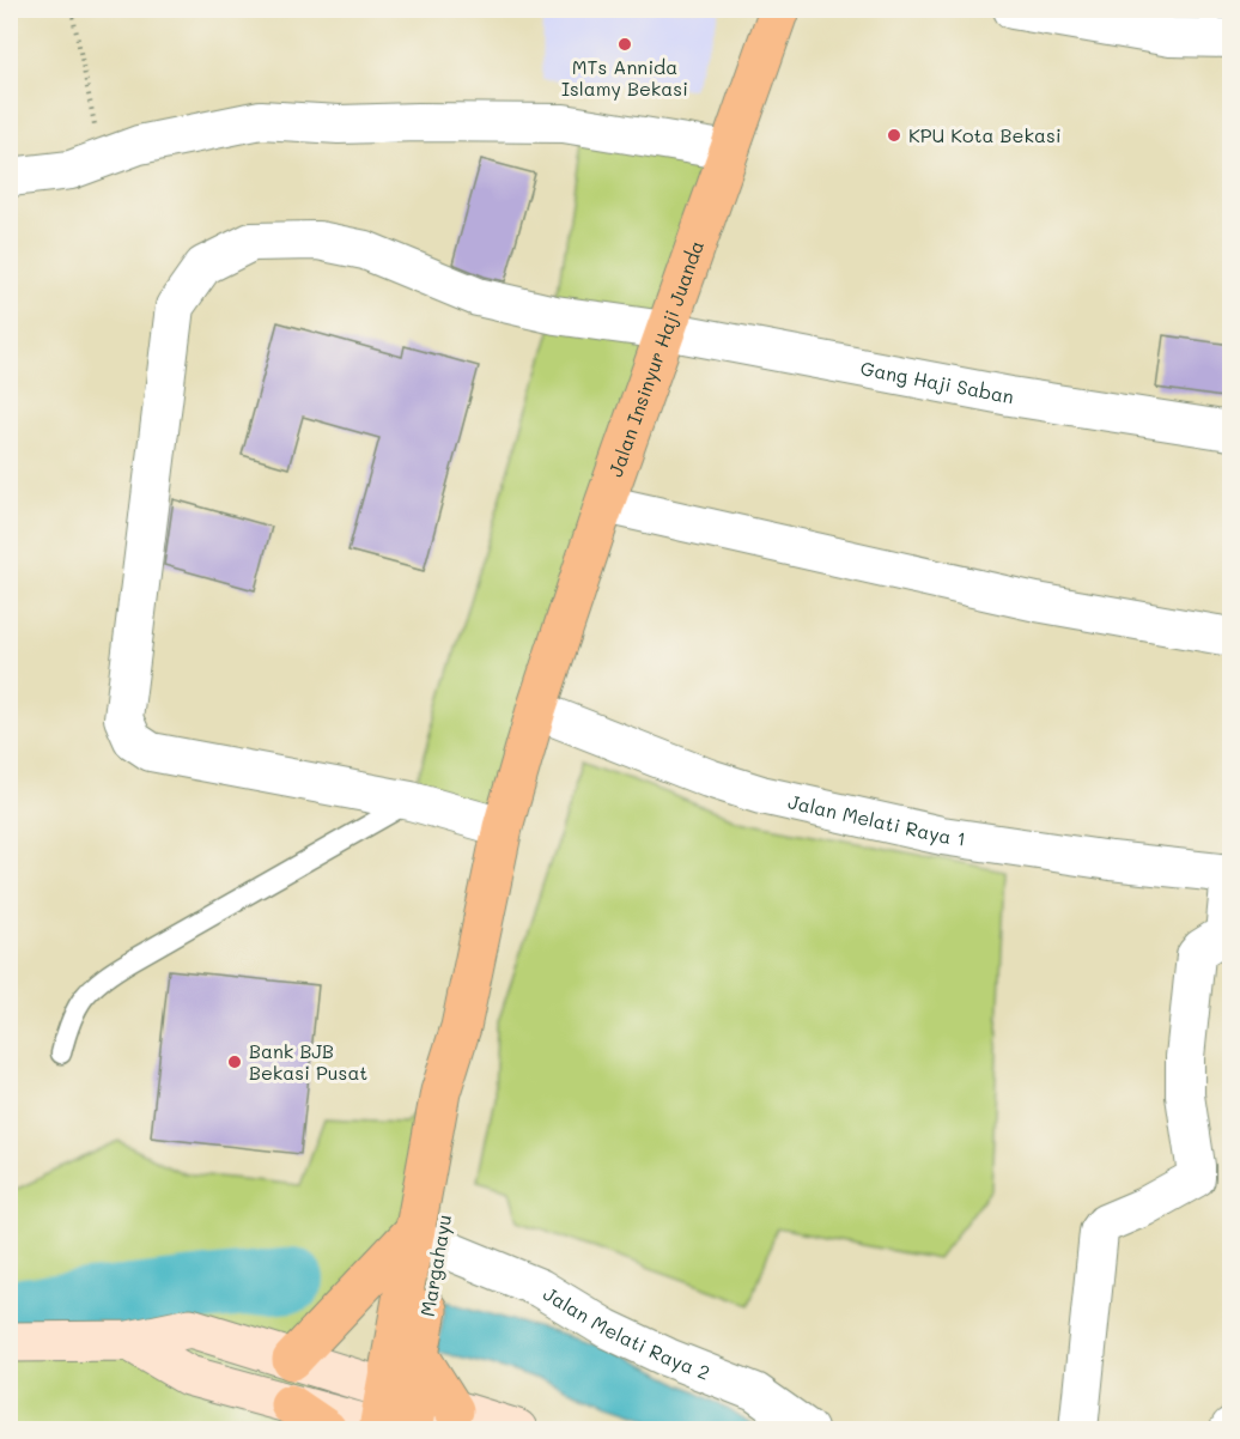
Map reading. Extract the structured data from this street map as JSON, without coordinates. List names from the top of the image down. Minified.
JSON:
{"streets":{"main road":["Jalan Insinyur Haji Juanda","Margahayu"],"street":["Gang Haji Saban","Jalan Melati Raya 1","Jalan Melati Raya 2"]},"crossings":[["Jalan Insinyur Haji Juanda","Gang Haji Saban"],["Jalan Insinyur Haji Juanda","Jalan Melati Raya 1"],["Jalan Insinyur Haji Juanda","Margahayu"],["Margahayu","Jalan Melati Raya 2"]],"places":["MTs Annida Islamy Bekasi","KPU Kota Bekasi","Bank BJB Bekasi Pusat"]}
